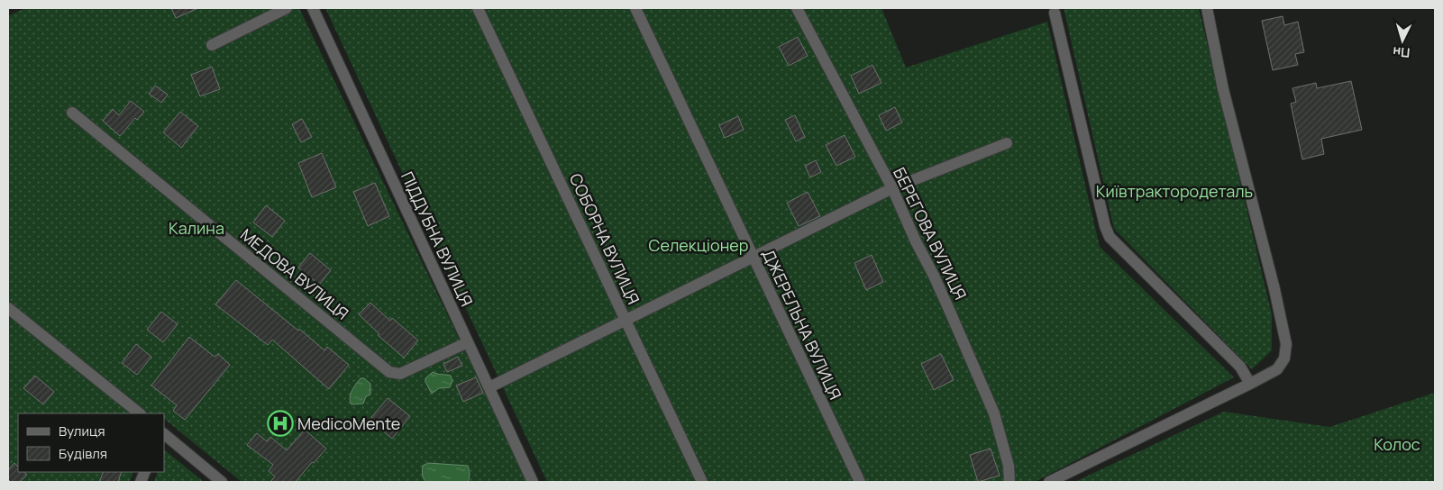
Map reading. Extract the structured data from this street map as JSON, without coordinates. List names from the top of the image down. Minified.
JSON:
{"streets":{"street":["БЕРЕГОВА ВУЛИЦЯ","ПІДДУБНА ВУЛИЦЯ","СОБОРНА ВУЛИЦЯ","МЕДОВА ВУЛИЦЯ","ДЖЕРЕЛЬНА ВУЛИЦЯ"]},"crossings":[["ПІДДУБНА ВУЛИЦЯ","МЕДОВА ВУЛИЦЯ"]],"parks":["Київтрактородеталь","Калина","Селекціонер","Колос"],"places":{"hospital":["MedicoMente"]},"legend":["Вулиця","Будівля"],"north":"bottom"}
